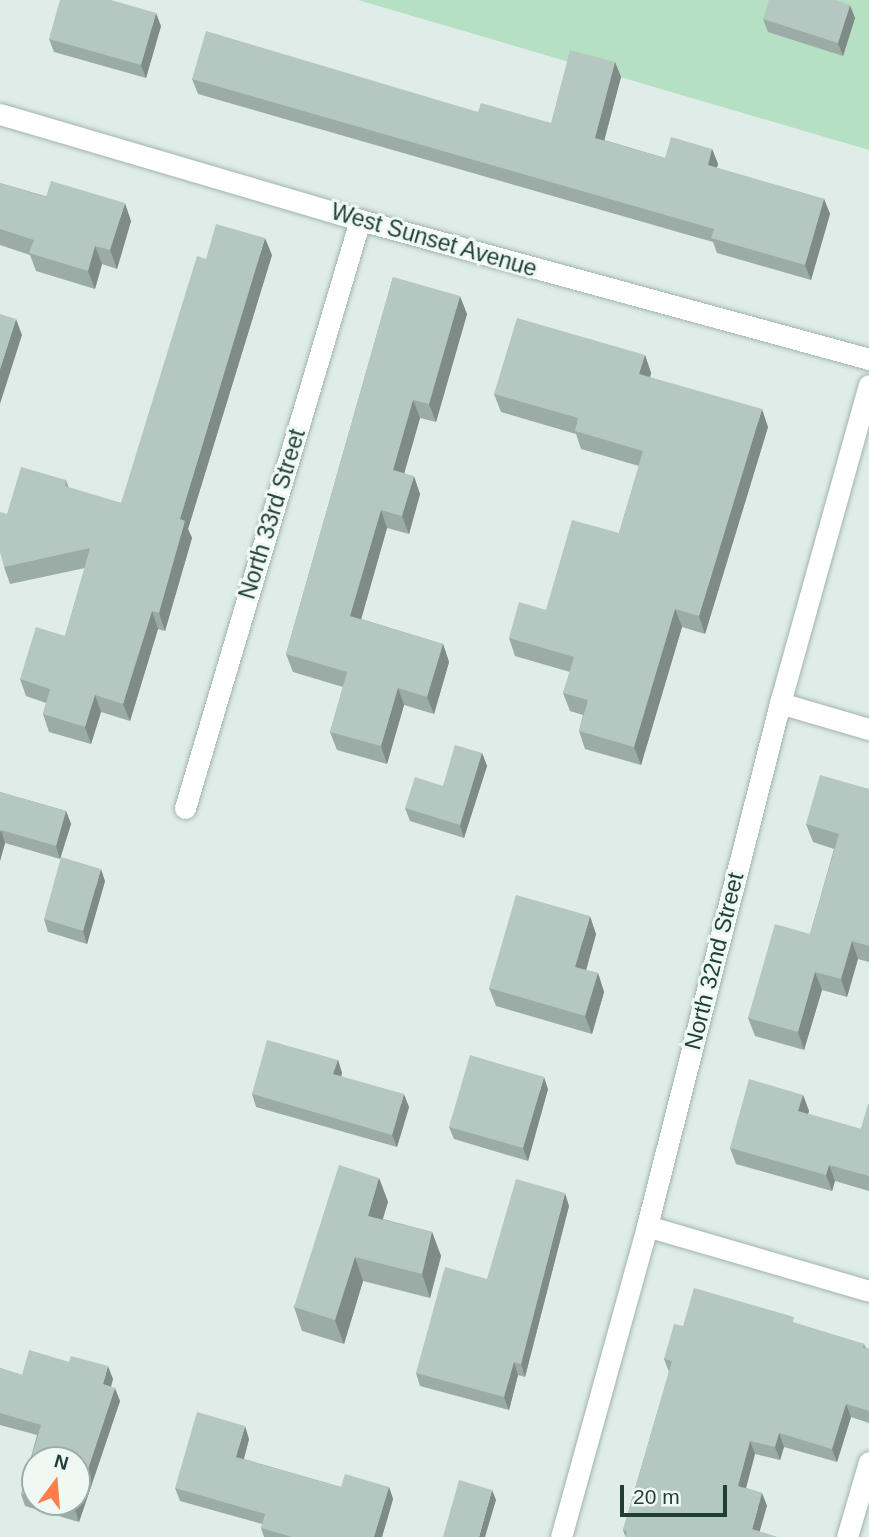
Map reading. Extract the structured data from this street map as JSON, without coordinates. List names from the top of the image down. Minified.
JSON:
{"streets":{"street":["West Sunset Avenue","North 33rd Street","North 32nd Street"]},"crossings":[["West Sunset Avenue","North 33rd Street"]],"scale_bar":"20 m","north":"top"}
